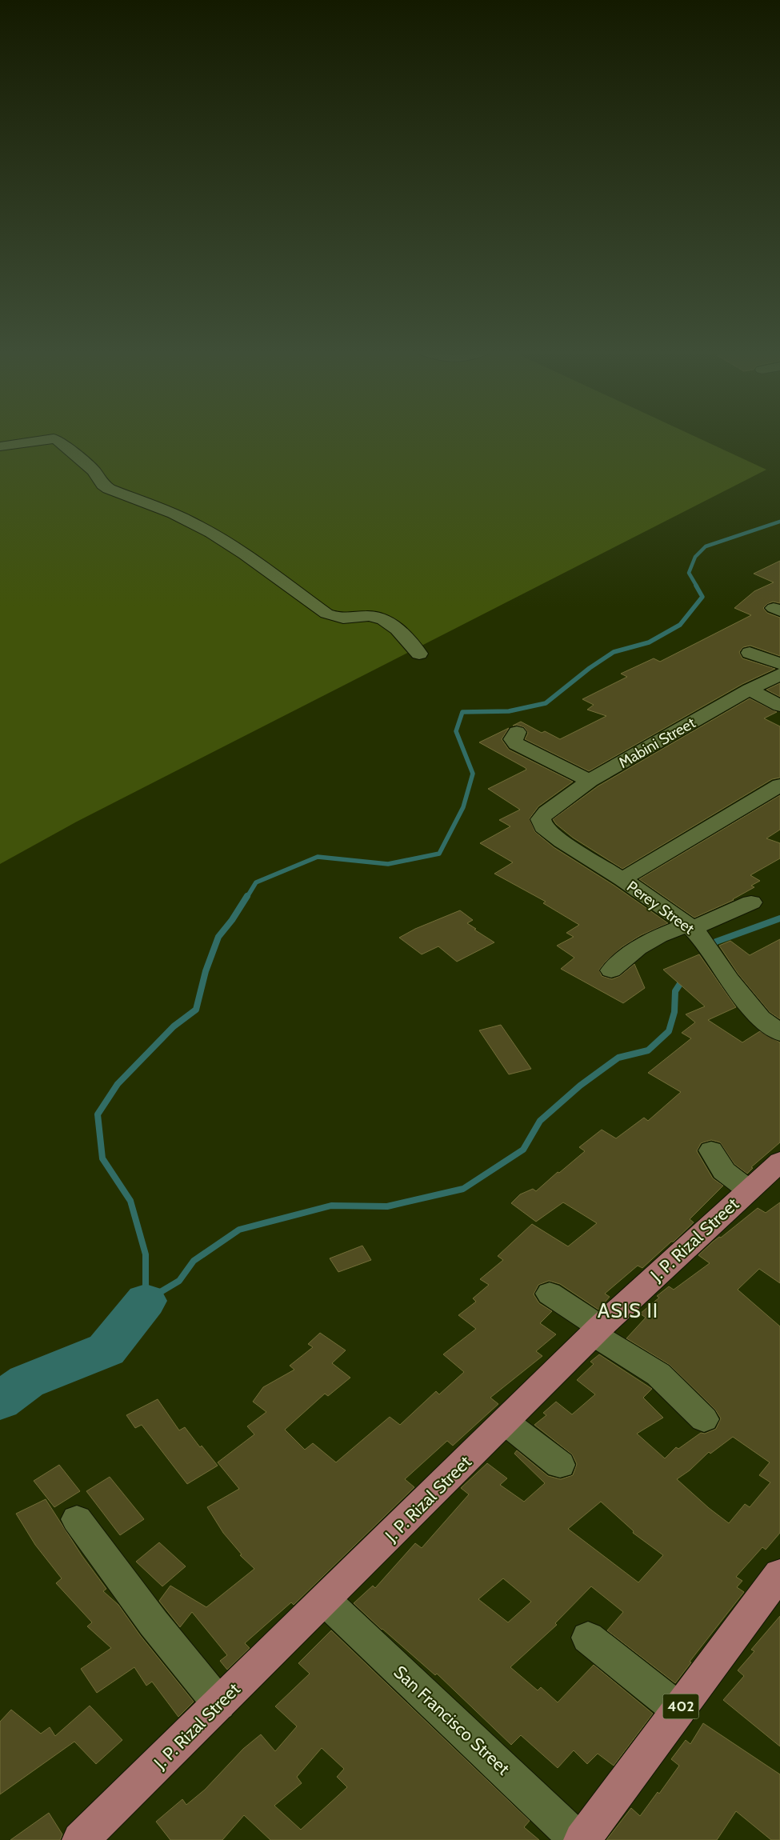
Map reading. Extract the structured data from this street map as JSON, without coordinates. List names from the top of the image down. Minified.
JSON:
{"streets":{"main road":["J. P. Rizal Street","402"],"street":["Mabini Street","Perey Street","San Francisco Street"]},"crossings":[["Mabini Street","Perey Street"],["J. P. Rizal Street","San Francisco Street"],["402","San Francisco Street"]],"districts":["ASIS II"]}
